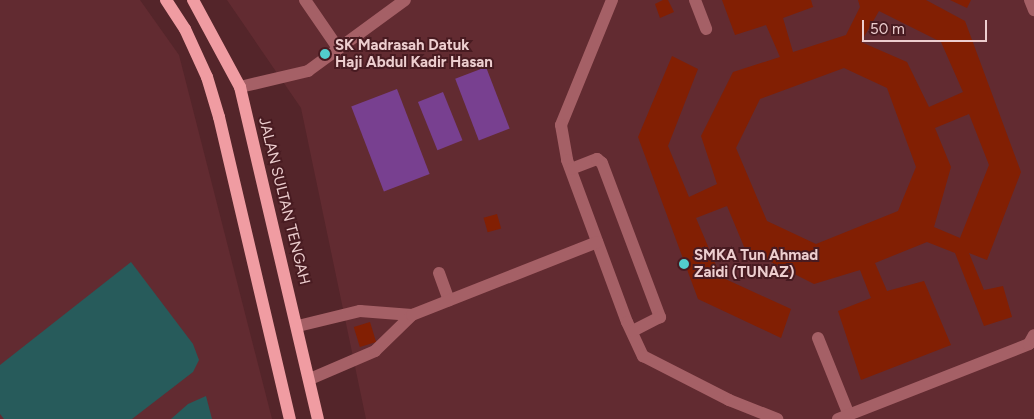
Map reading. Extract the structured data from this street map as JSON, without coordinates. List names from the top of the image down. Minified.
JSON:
{"streets":{"main road":["JALAN SULTAN TENGAH"]},"places":["SK Madrasah Datuk Haji Abdul Kadir Hasan","SMKA Tun Ahmad Zaidi (TUNAZ)"],"scale_bar":"50 m"}
